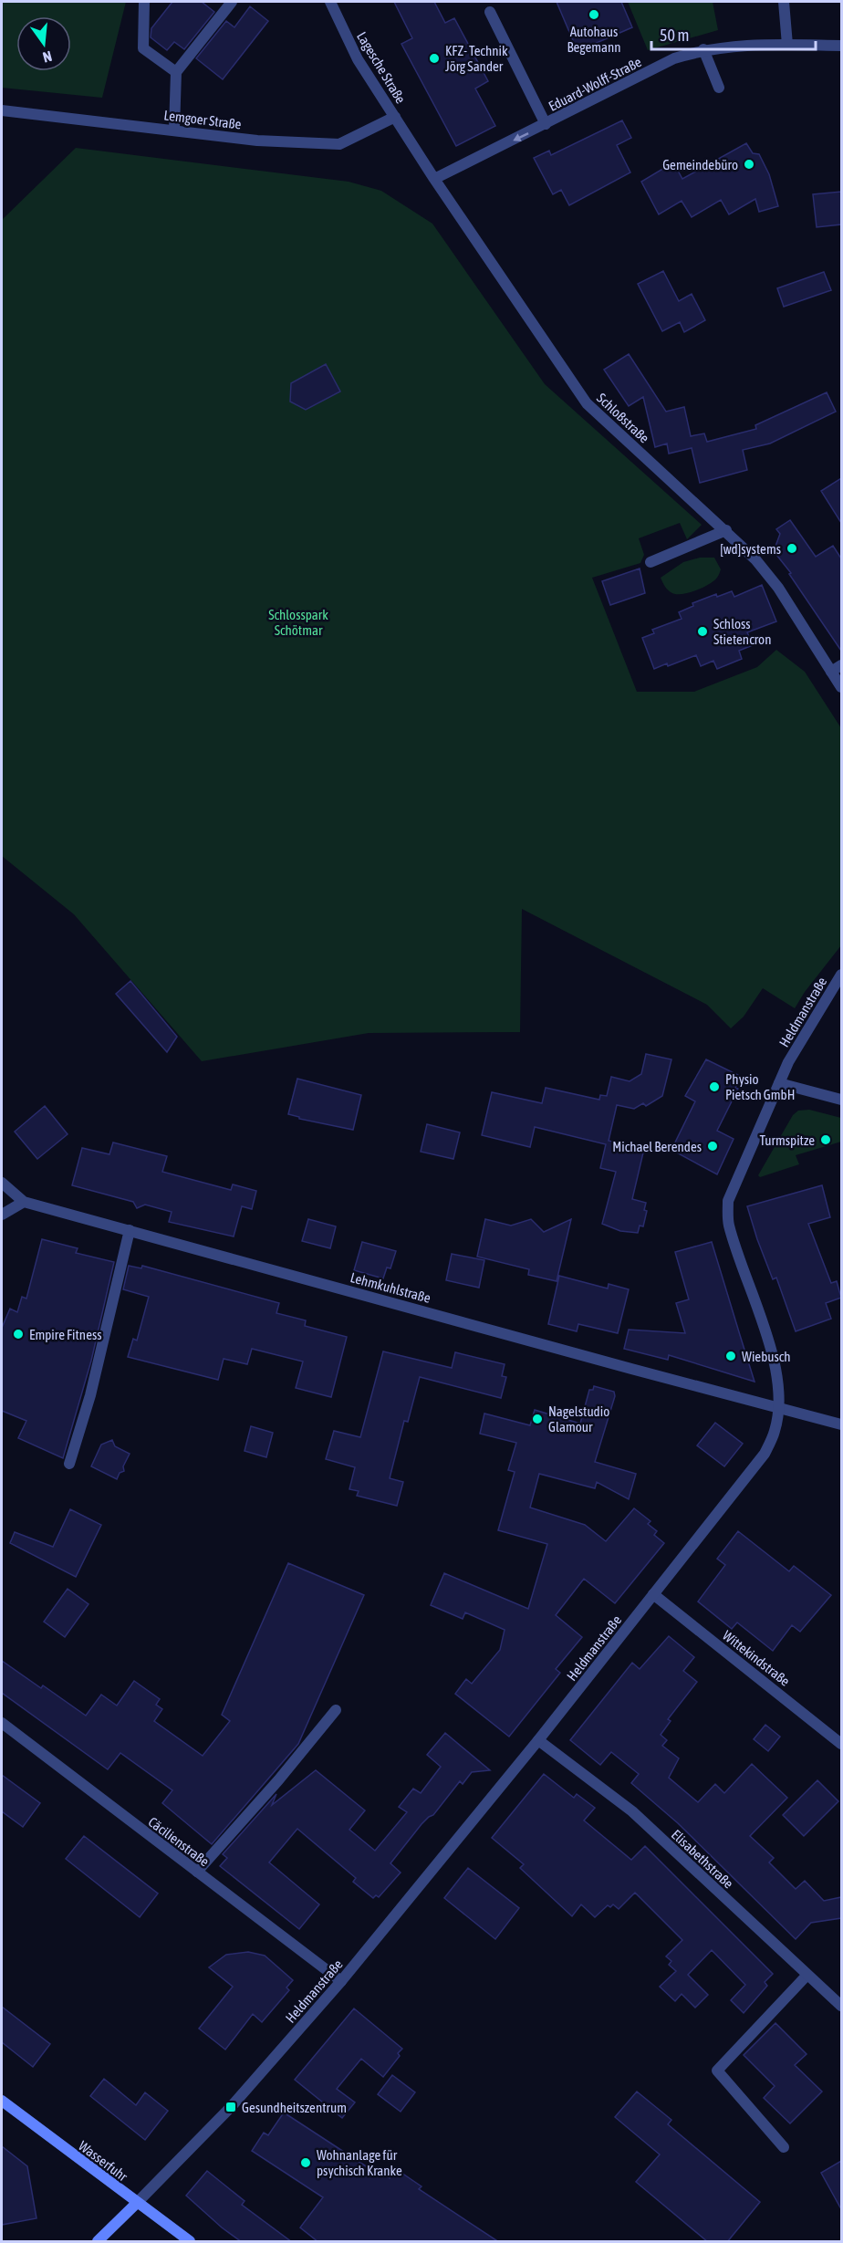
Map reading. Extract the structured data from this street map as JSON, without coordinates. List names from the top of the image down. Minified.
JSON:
{"streets":{"main road":["Heldmanstraße","Wasserfuhr"],"street":["Lagesche Straße","Eduard-Wolff-Straße","Lemgoer Straße","Schloßstraße","Lehmkuhlstraße","Wittekindstraße","Cäcilienstraße","Elisabethstraße"]},"crossings":[["Lagesche Straße","Lemgoer Straße"],["Lagesche Straße","Schloßstraße"],["Eduard-Wolff-Straße","Schloßstraße"],["Lemgoer Straße","Schloßstraße"],["Heldmanstraße","Lehmkuhlstraße"],["Heldmanstraße","Wittekindstraße"],["Heldmanstraße","Cäcilienstraße"],["Heldmanstraße","Elisabethstraße"],["Heldmanstraße","Wasserfuhr"]],"parks":["Schlosspark Schötmar"],"places":{"other":["Autohaus Begemann","KFZ- Technik Jörg Sander","Gemeindebüro","[wd]systems","Schloss Stietencron","Physio Pietsch GmbH","Turmspitze","Michael Berendes","Empire Fitness","Wiebusch","Nagelstudio Glamour","Wohnanlage für psychisch Kranke"],"transit":["Gesundheitszentrum"]},"scale_bar":"50 m","north":"bottom"}
